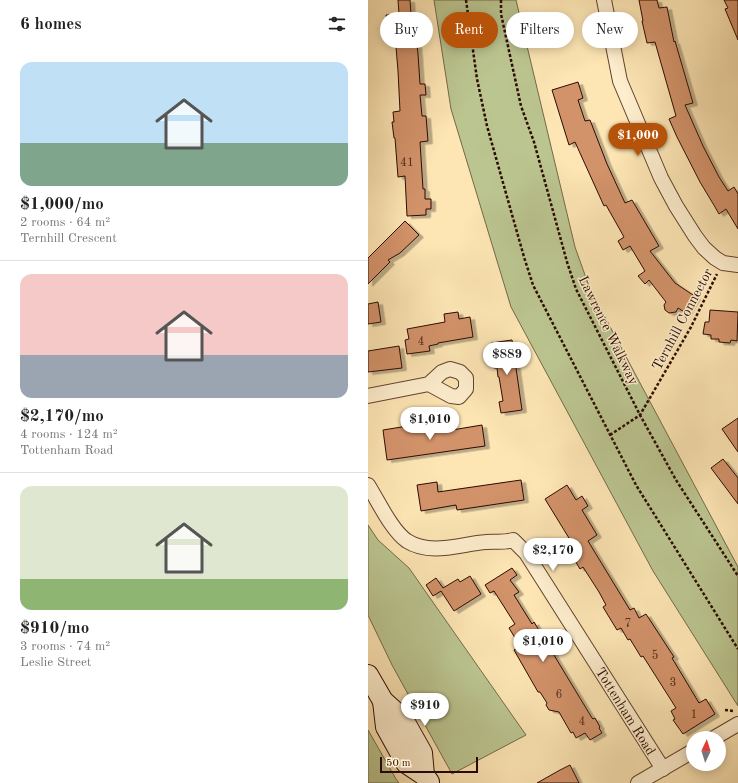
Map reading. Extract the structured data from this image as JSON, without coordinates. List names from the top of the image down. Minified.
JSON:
{"streets":{"street":["Tottenham Road"],"path":["Ternhill Connector","Lawrence Walkway"]},"crossings":[["Ternhill Connector","Lawrence Walkway"]],"house_numbers":["41","4","7","5","3","6","1","4"],"scale_bar":"50 m","north":"top","page":{"heading":"6 homes","chip":["Buy","Rent","Filters","New"],"list":[{"name":"$1,000/mo","note":"2 rooms · 64 m² · Ternhill Crescent"},{"name":"$2,170/mo","note":"4 rooms · 124 m² · Tottenham Road"},{"name":"$910/mo","note":"3 rooms · 74 m² · Leslie Street"}],"price":["$1,000","$889","$1,010","$2,170","$1,010","$910"],"scale":"50 m"}}
